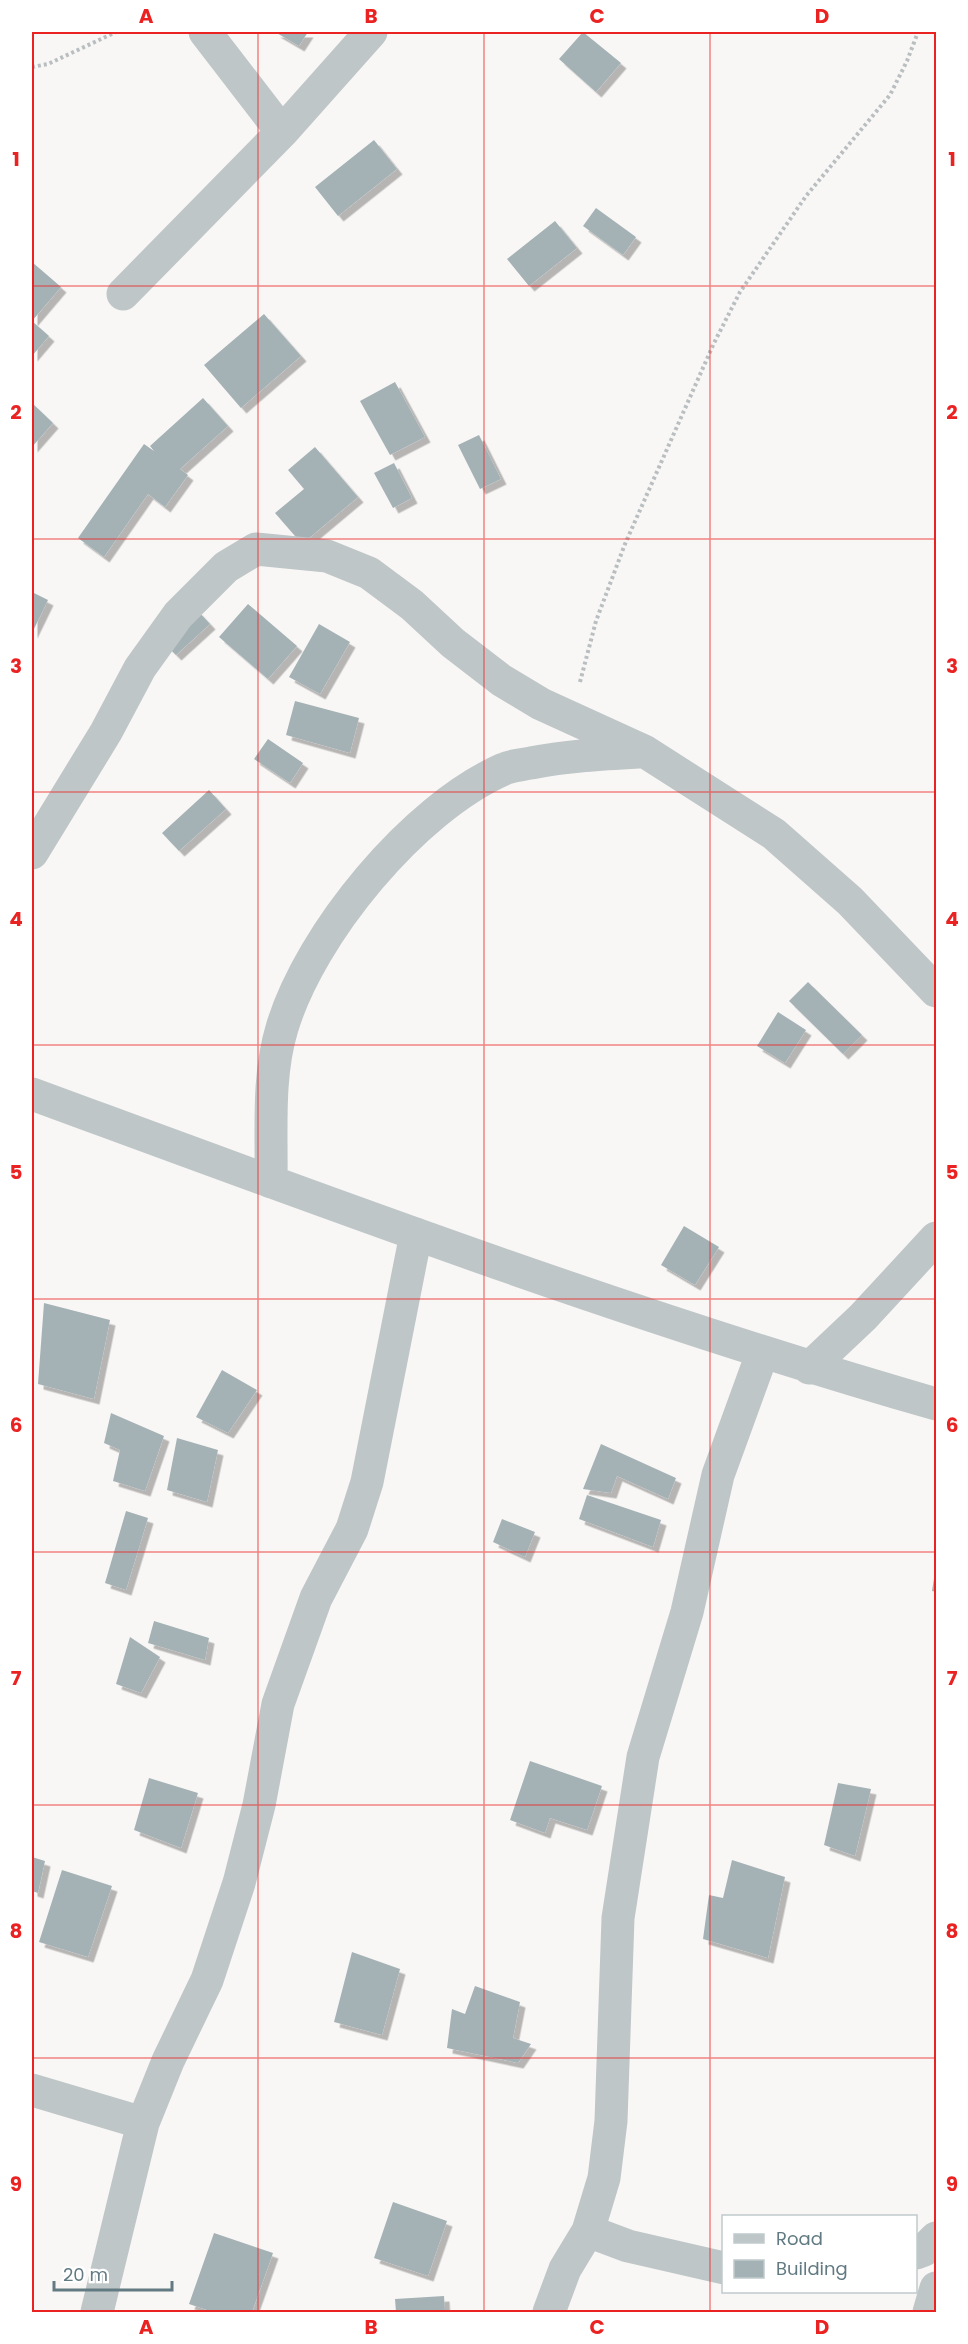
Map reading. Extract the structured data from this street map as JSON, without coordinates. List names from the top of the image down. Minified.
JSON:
{"legend":["Road","Building"],"scale_bar":"20 m","grid":{"columns":["A","B","C","D"],"rows":["1","2","3","4","5","6","7","8","9"]}}
